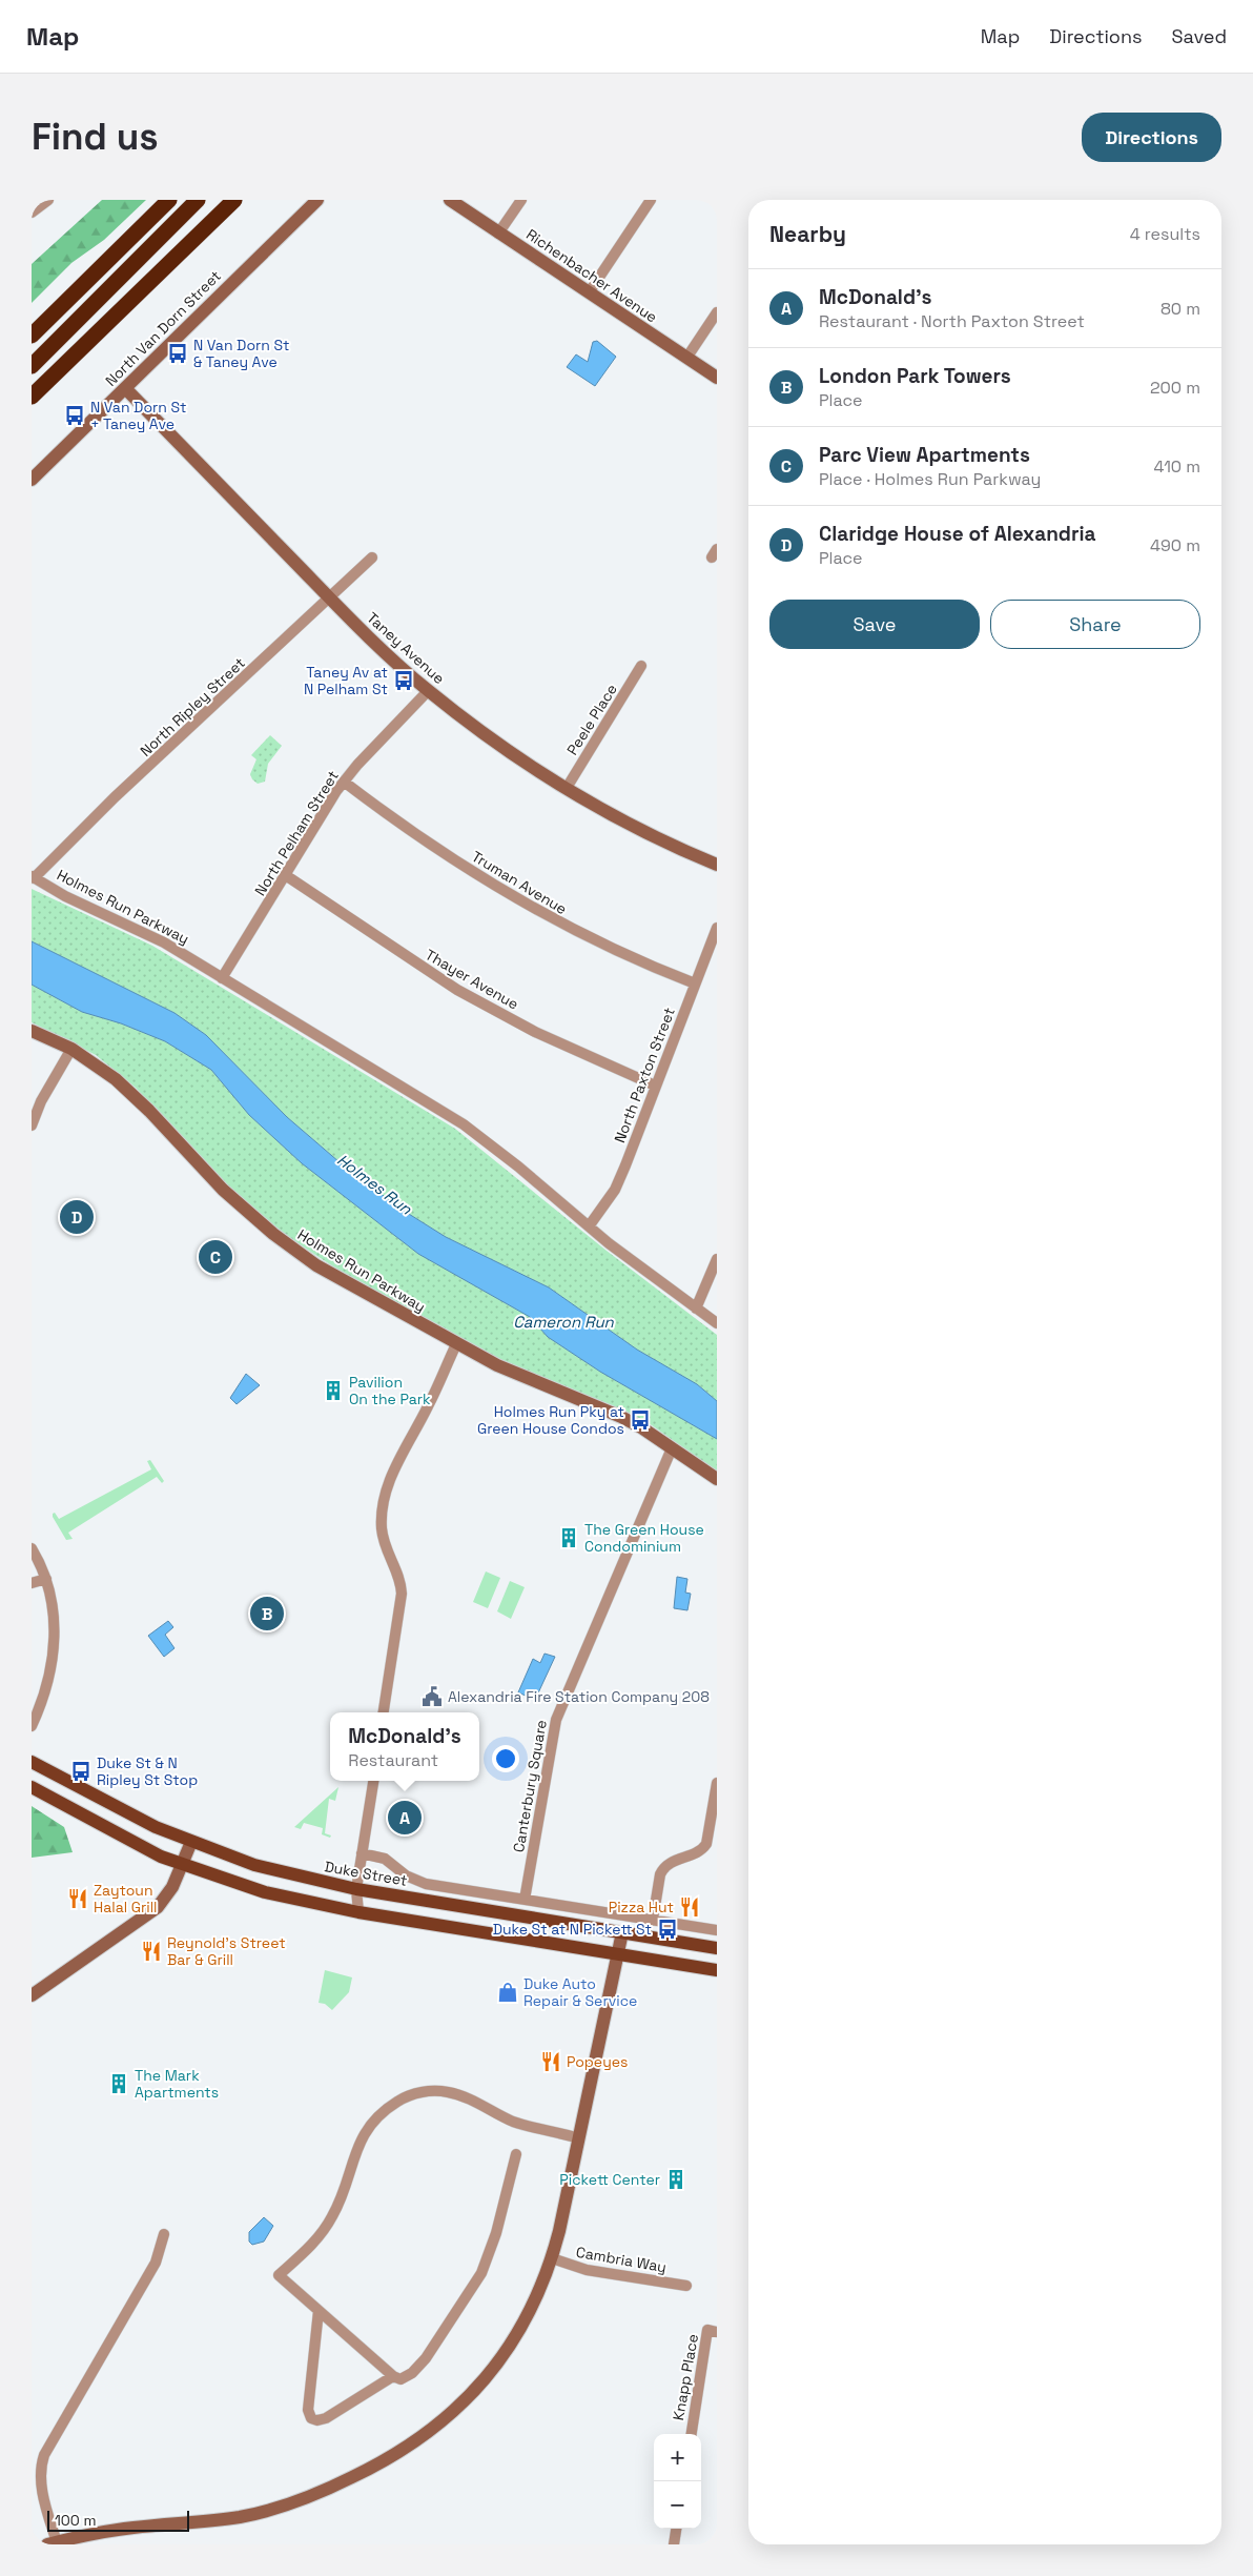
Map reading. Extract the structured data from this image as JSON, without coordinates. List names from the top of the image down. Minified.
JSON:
{"streets":{"main road":["Duke Street"],"street":["Richenbacher Avenue","North Van Dorn Street","Taney Avenue","North Ripley Street","Peele Place","North Pelham Street","Truman Avenue","Holmes Run Parkway","Thayer Avenue","North Paxton Street","Canterbury Square","Cambria Way","Knapp Place"]},"crossings":[["North Van Dorn Street","Taney Avenue"],["Taney Avenue","North Ripley Street"],["Taney Avenue","Peele Place"],["Taney Avenue","North Pelham Street"],["North Ripley Street","Holmes Run Parkway"],["North Pelham Street","Truman Avenue"],["North Pelham Street","Holmes Run Parkway"],["North Pelham Street","Thayer Avenue"],["Truman Avenue","North Paxton Street"],["Holmes Run Parkway","North Paxton Street"],["Holmes Run Parkway","Canterbury Square"],["Thayer Avenue","North Paxton Street"],["Canterbury Square","Duke Street"]],"water":["Holmes Run","Cameron Run"],"places":{"bus stop":["N Van Dorn St & Taney Ave","N Van Dorn St + Taney Ave","Taney Av at N Pelham St","Holmes Run Pky at Green House Condos","Duke St & N Ripley St Stop","Duke St at N Pickett St"],"building":["Pavilion On the Park","The Green House Condominium","The Mark Apartments","Pickett Center"],"public building":["Alexandria Fire Station Company 208"],"restaurant":["Zaytoun Halal Grill","Pizza Hut","Reynold's Street Bar & Grill","Popeyes"],"shop":["Duke Auto Repair & Service"]},"scale_bar":"100 m","page":{"header":"Map","nav":["Map","Directions","Saved"],"buttons":["Directions",["Save","Share"]],"title":"Find us","heading":["Nearby","4 results"],"list":[{"mark":"A","name":"McDonald's","note":"Restaurant · North Paxton Street","value":"80 m"},{"mark":"B","name":"London Park Towers","note":"Place","value":"200 m"},{"mark":"C","name":"Parc View Apartments","note":"Place · Holmes Run Parkway","value":"410 m"},{"mark":"D","name":"Claridge House of Alexandria","note":"Place","value":"490 m"}],"pins":["D","C","B","A"],"popup":["McDonald's","Restaurant"],"map_buttons":["+","−"],"scale":"100 m"}}
